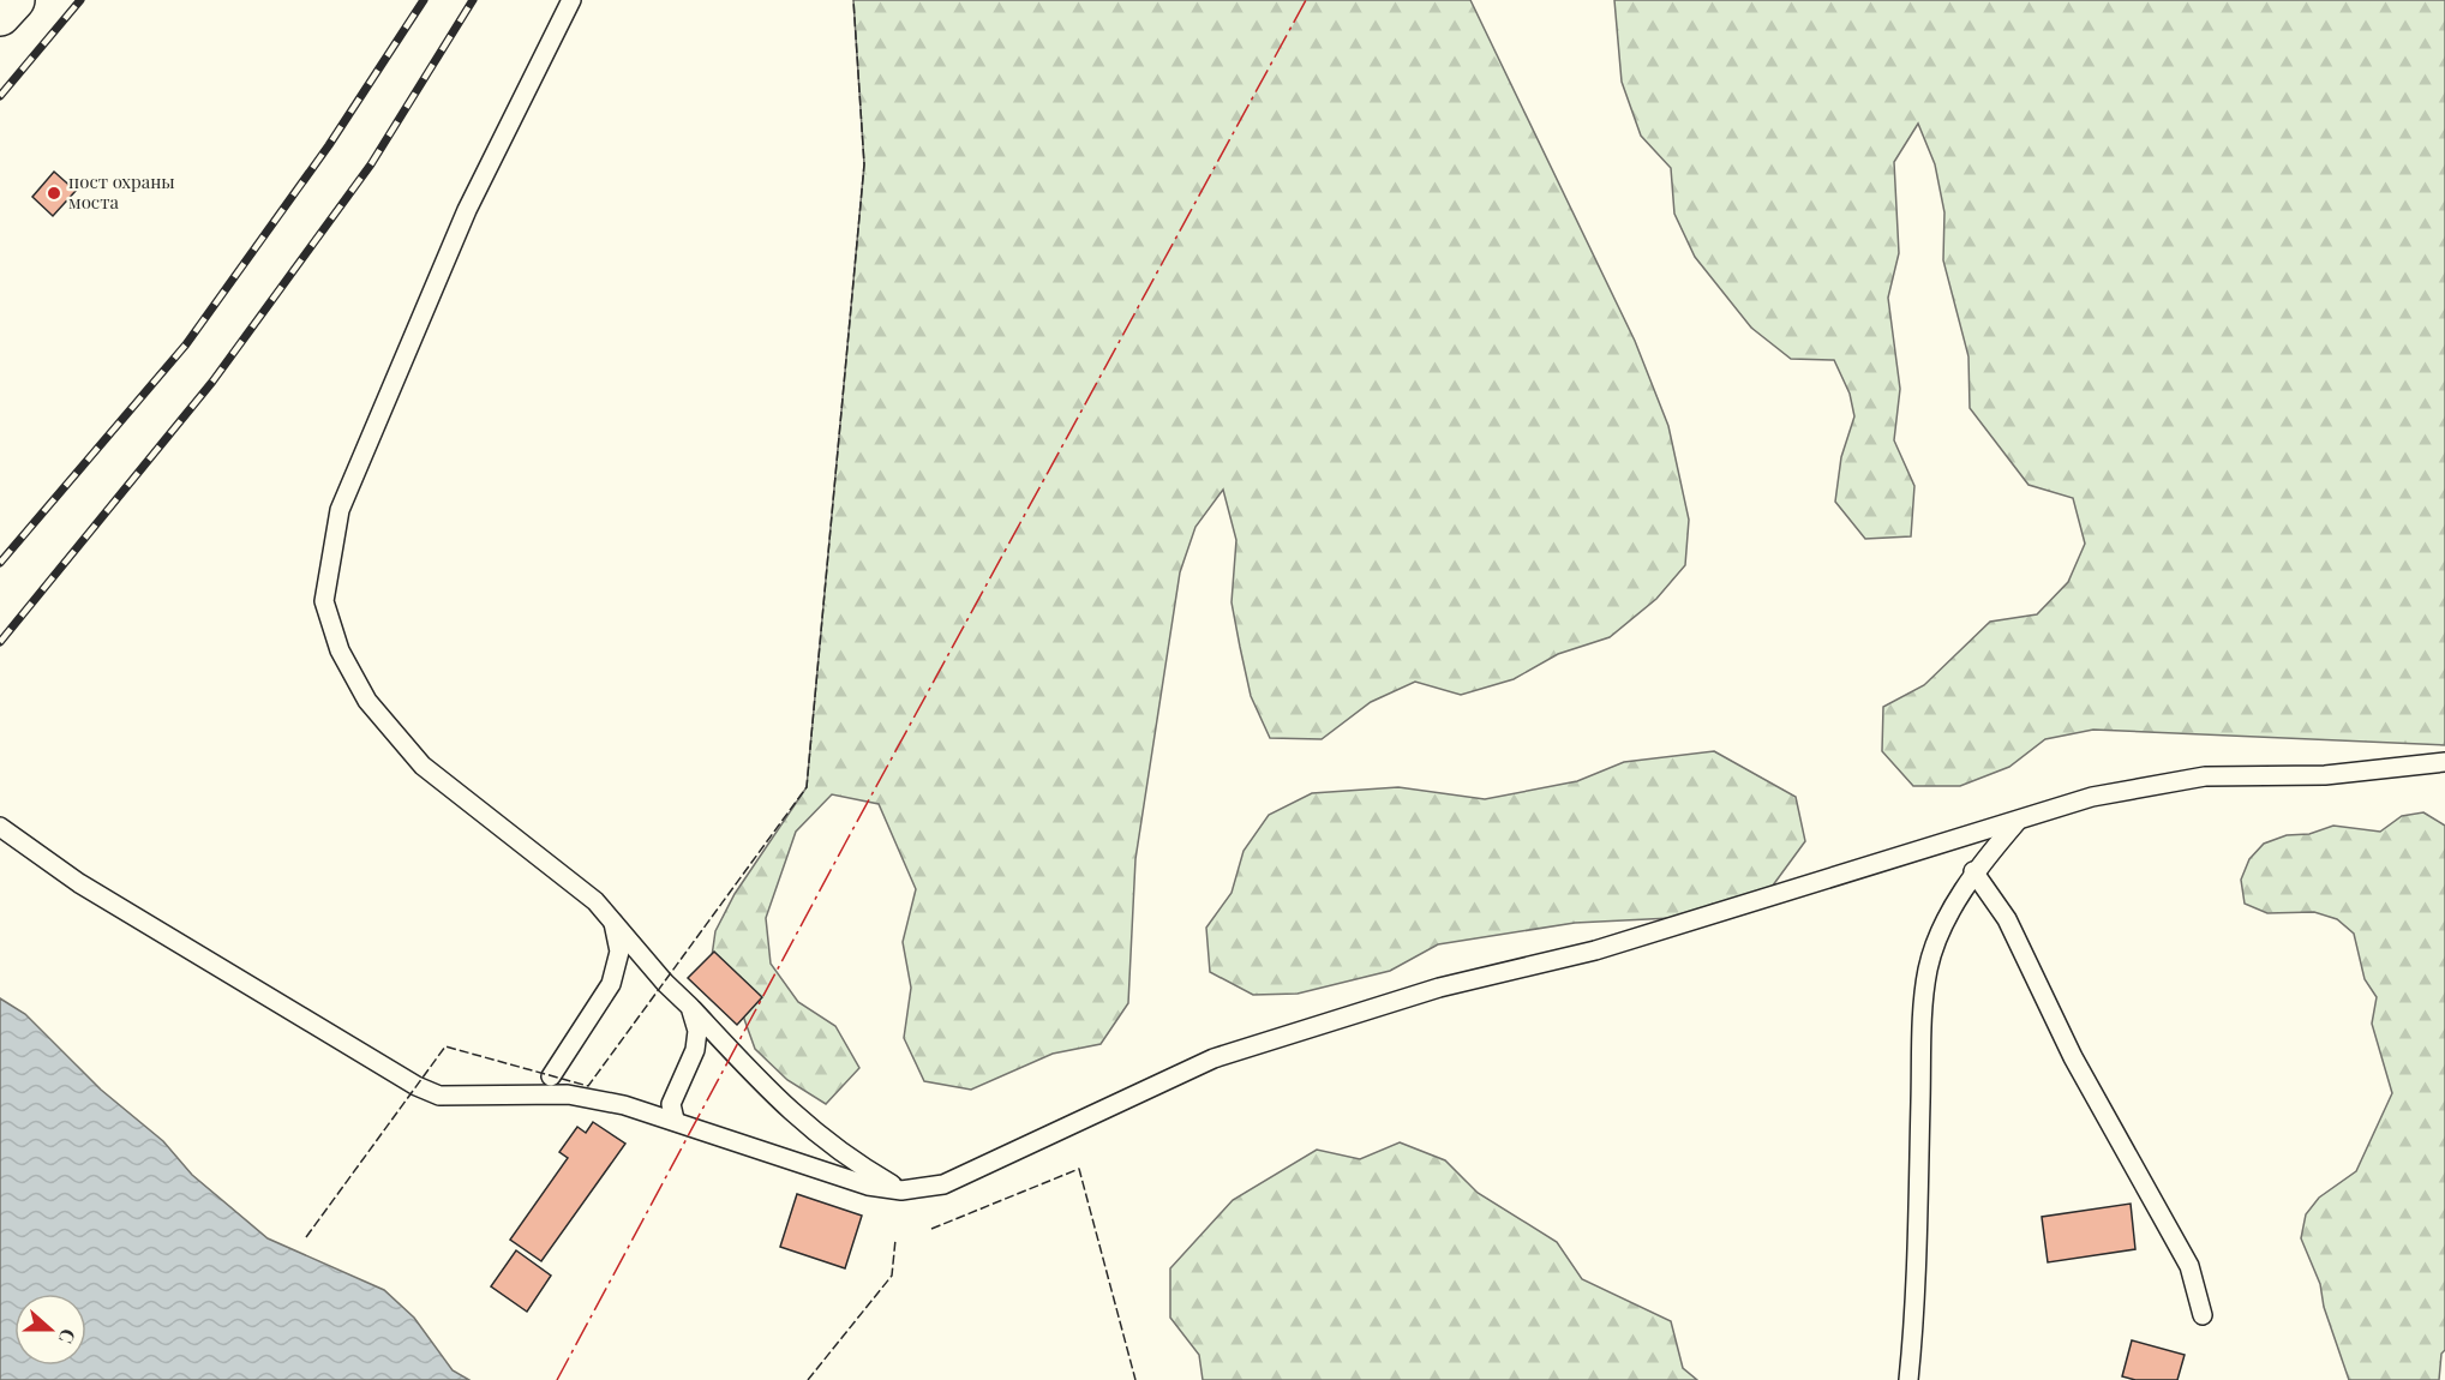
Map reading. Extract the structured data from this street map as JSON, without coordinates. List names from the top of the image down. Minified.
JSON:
{"places":["пост охраны моста"],"north":"right"}
